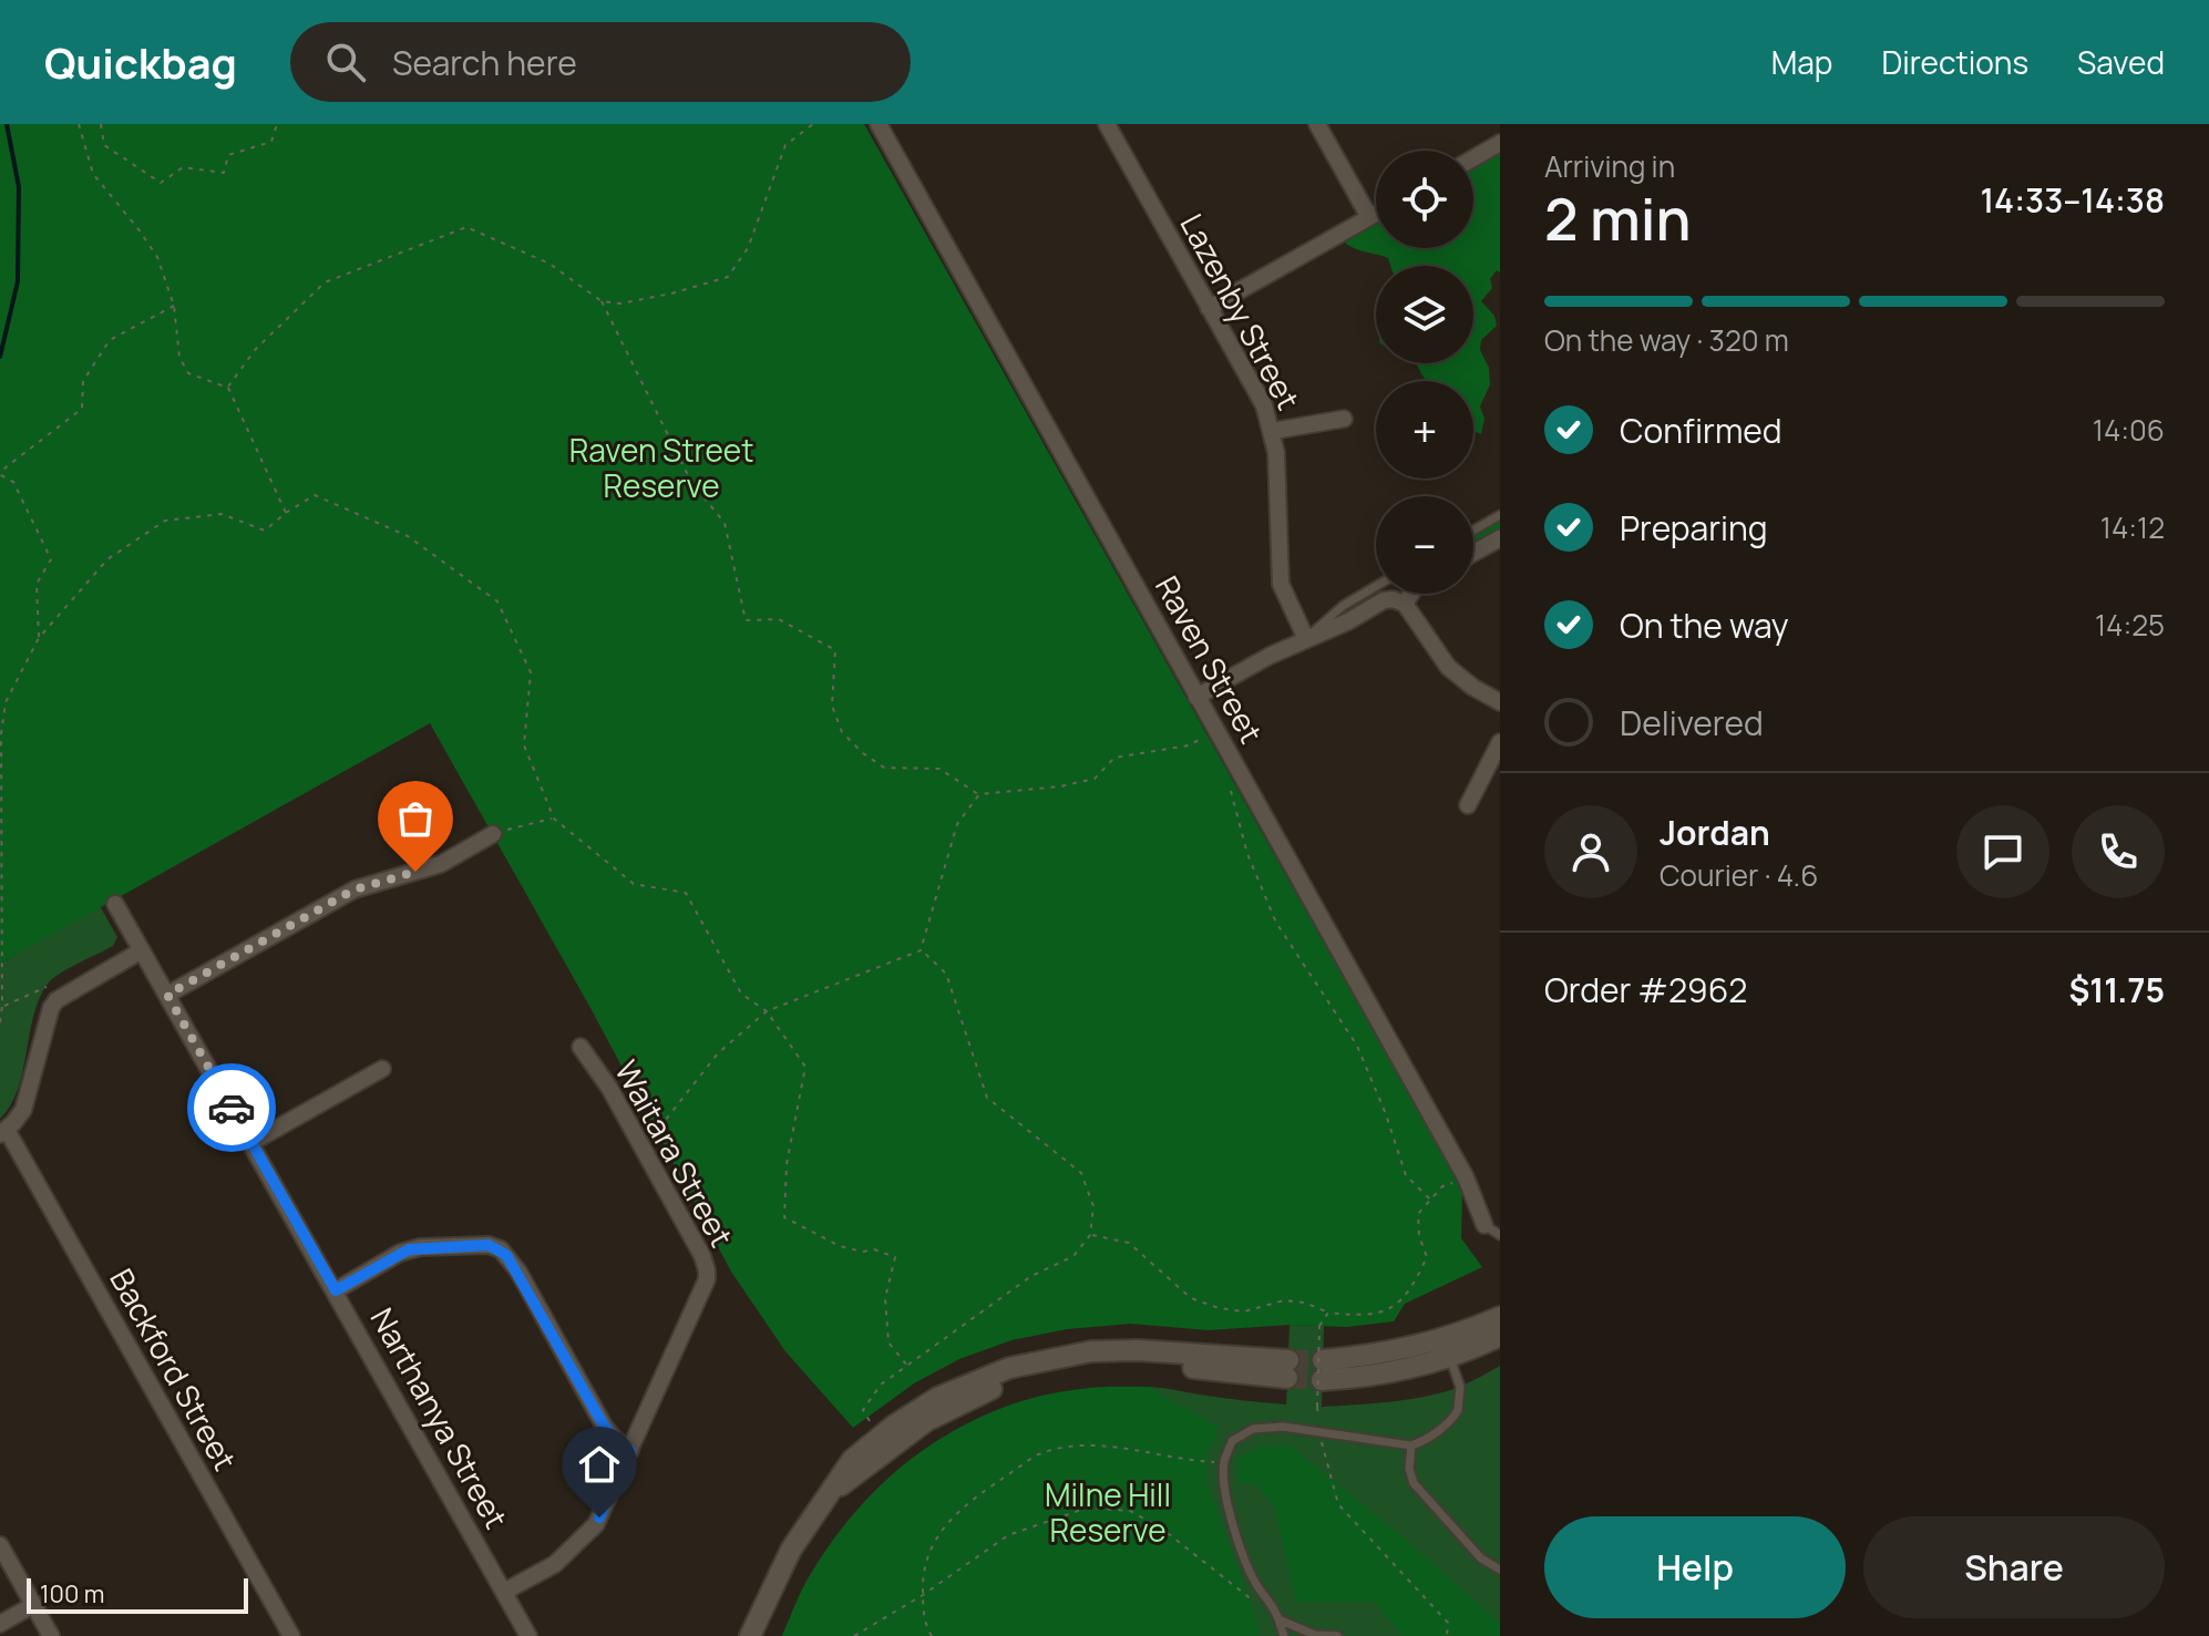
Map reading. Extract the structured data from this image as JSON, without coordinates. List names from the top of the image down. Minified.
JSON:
{"streets":{"street":["Lazenby Street","Raven Street","Waitara Street","Backford Street","Narthanya Street"]},"crossings":[["Waitara Street","Narthanya Street"]],"parks":["Raven Street Reserve","Milne Hill Reserve"],"scale_bar":"100 m","page":{"header":"Quickbag","search":"Search here","nav":["Map","Directions","Saved"],"heading":["2 min","Arriving in","14:33–14:38"],"panel":["Jordan","Courier · 4.6","Order #2962","$11.75"],"map_buttons":["+","−"],"bar":"On the way · 320 m","list":[["Confirmed","14:06"],["Preparing","14:12"],["On the way","14:25"],"Delivered"],"buttons":["Help","Share"],"scale":"100 m"}}
